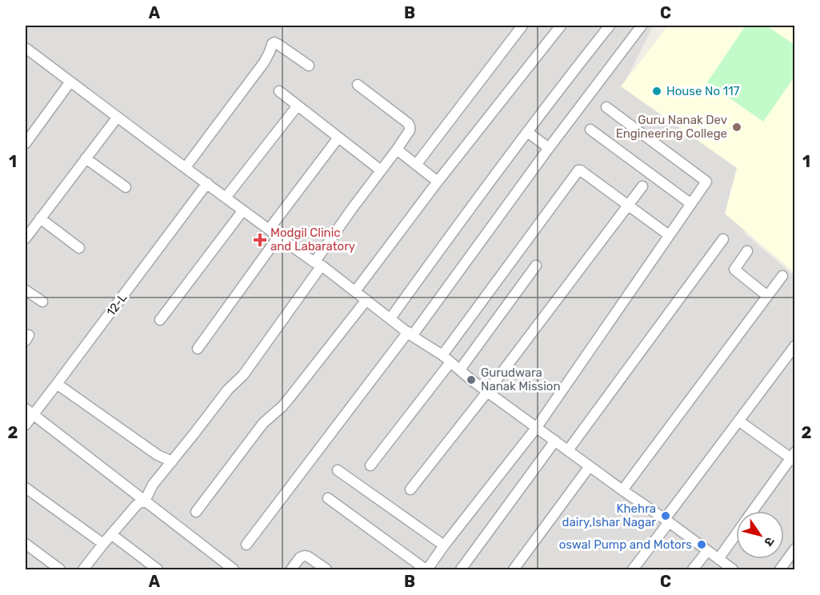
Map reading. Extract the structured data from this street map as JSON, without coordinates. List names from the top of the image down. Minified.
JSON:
{"streets":{"street":["12-L"]},"places":{"other":["House No 117","Guru Nanak Dev Engineering College","Gurudwara Nanak Mission","Khehra dairy,Ishar Nagar","oswal Pump and Motors"],"health":["Modgil Clinic and Labaratory"]},"north":"bottom right","grid":{"columns":["A","B","C"],"rows":["1","2"]}}
